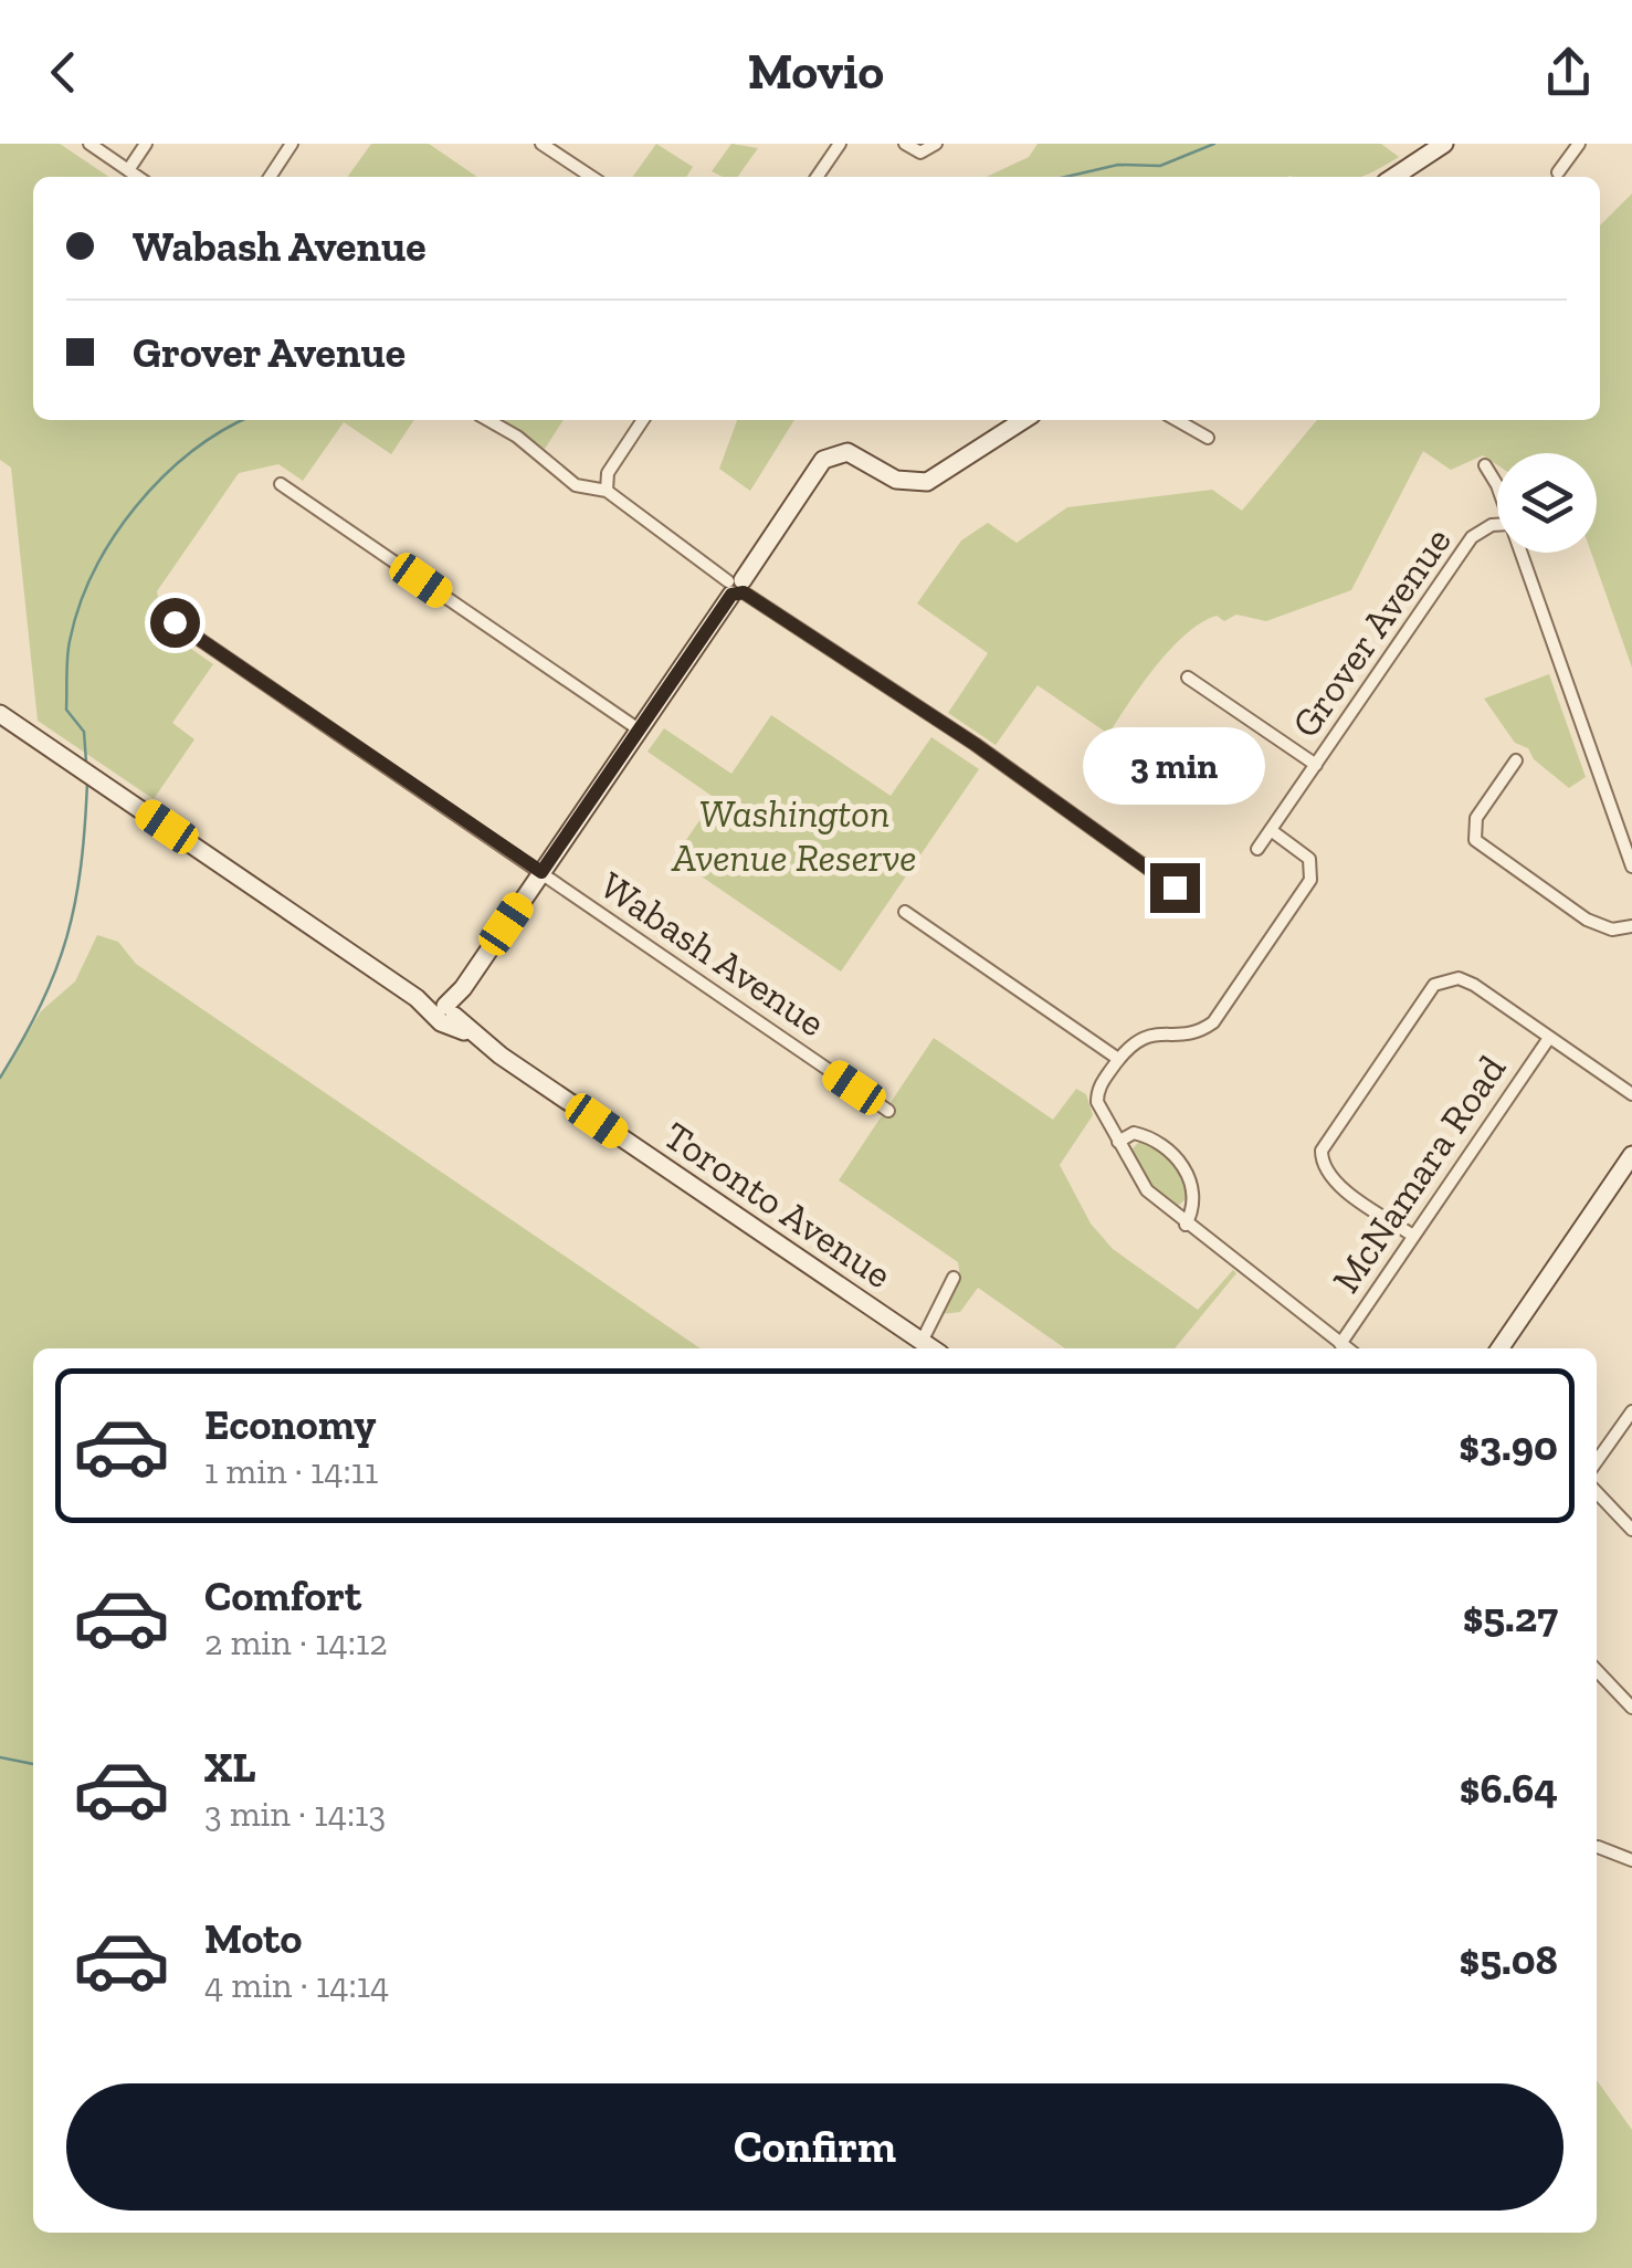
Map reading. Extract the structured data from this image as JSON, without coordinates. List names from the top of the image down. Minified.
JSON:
{"streets":{"street":["Grover Avenue","Wabash Avenue","McNamara Road","Toronto Avenue"]},"parks":["Washington Avenue Reserve"],"page":{"header":"Movio","banner":["Wabash Avenue","Grover Avenue"],"bubble":"3 min","list":[{"name":"Economy","note":"1 min · 14:11","value":"$3.90"},{"name":"Comfort","note":"2 min · 14:12","value":"$5.27"},{"name":"XL","note":"3 min · 14:13","value":"$6.64"},{"name":"Moto","note":"4 min · 14:14","value":"$5.08"}],"buttons":"Confirm"}}
